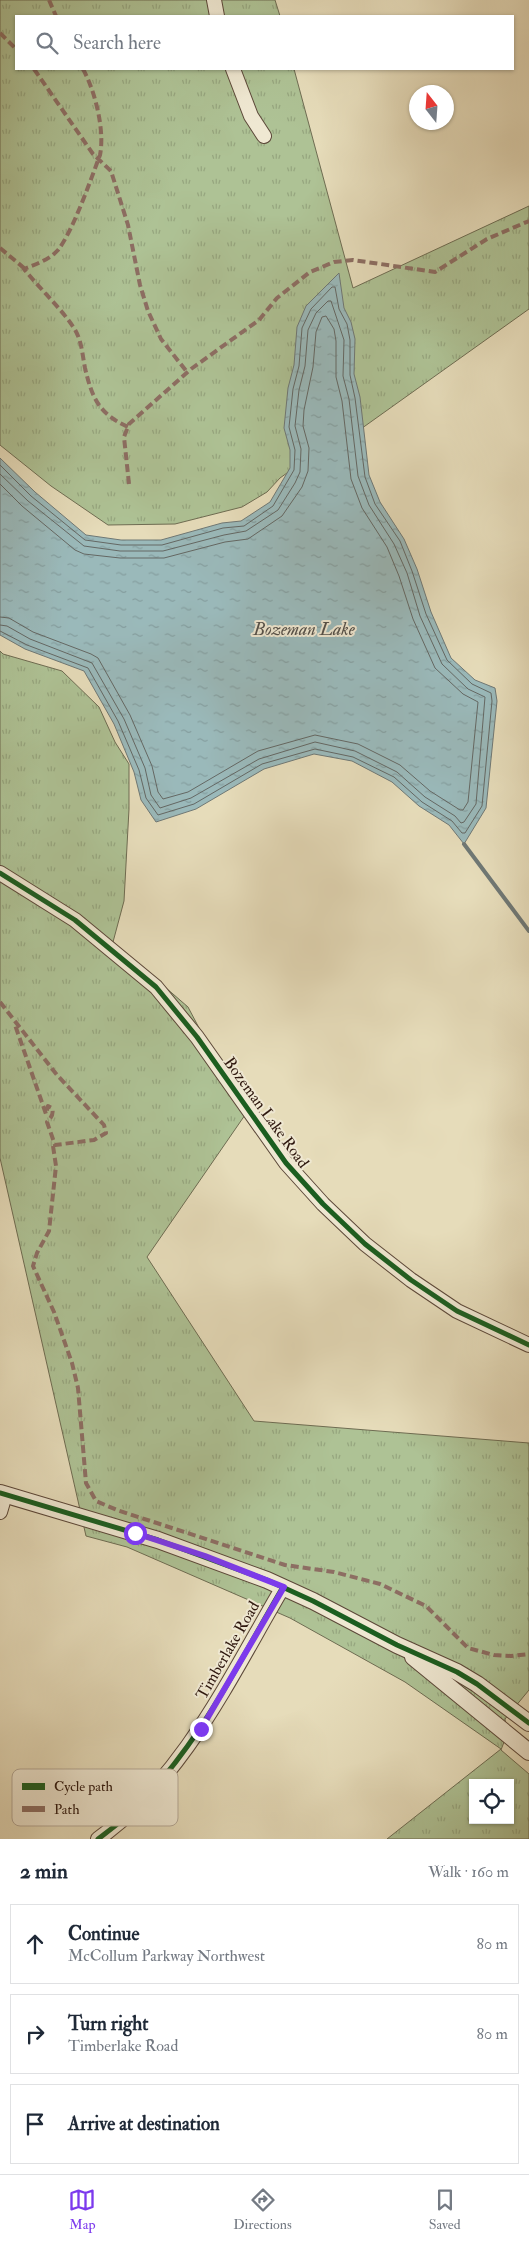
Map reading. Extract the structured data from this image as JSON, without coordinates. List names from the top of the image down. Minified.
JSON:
{"streets":{"street":["Bozeman Lake Road","Timberlake Road"]},"water":["Bozeman Lake"],"legend":["Cycle path","Path"],"north":"top","page":{"search":"Search here","heading":["2 min","Walk · 160 m"],"list":[["Continue","McCollum Parkway Northwest","80 m"],["Turn right","Timberlake Road","80 m"],"Arrive at destination"],"nav":["Map","Directions","Saved"]}}
